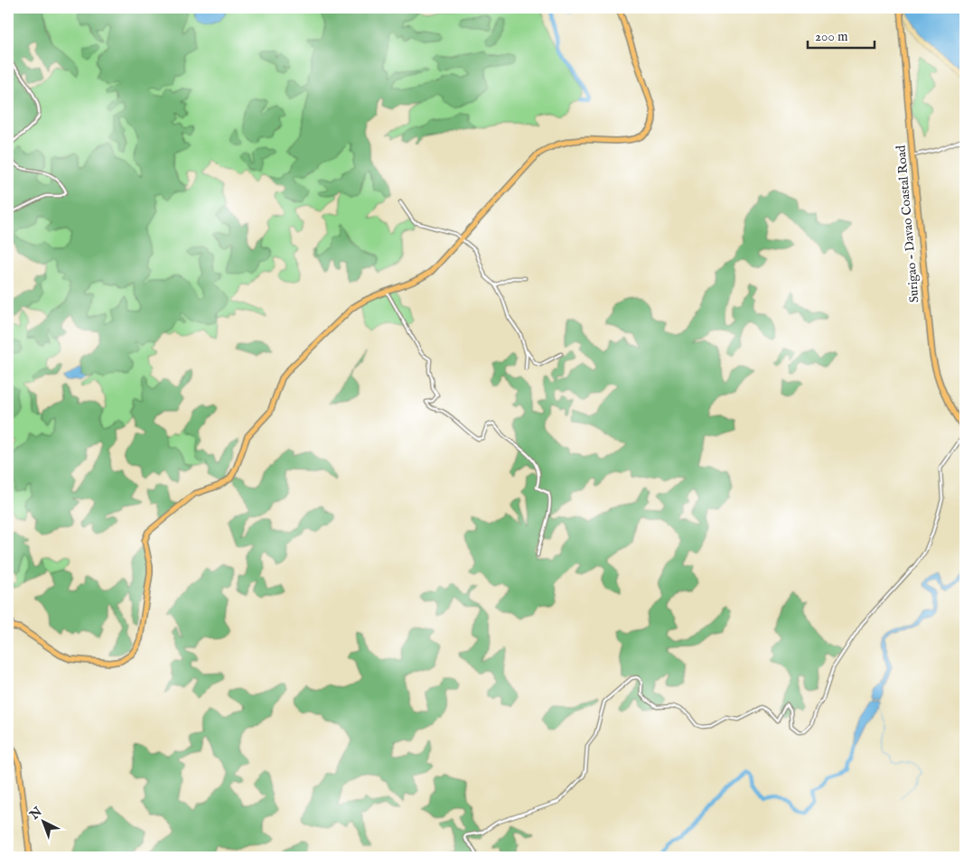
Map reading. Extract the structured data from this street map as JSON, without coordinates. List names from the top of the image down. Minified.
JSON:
{"streets":{"highway":["Surigao - Davao Coastal Road"]},"scale_bar":"200 m","north":"top left"}
